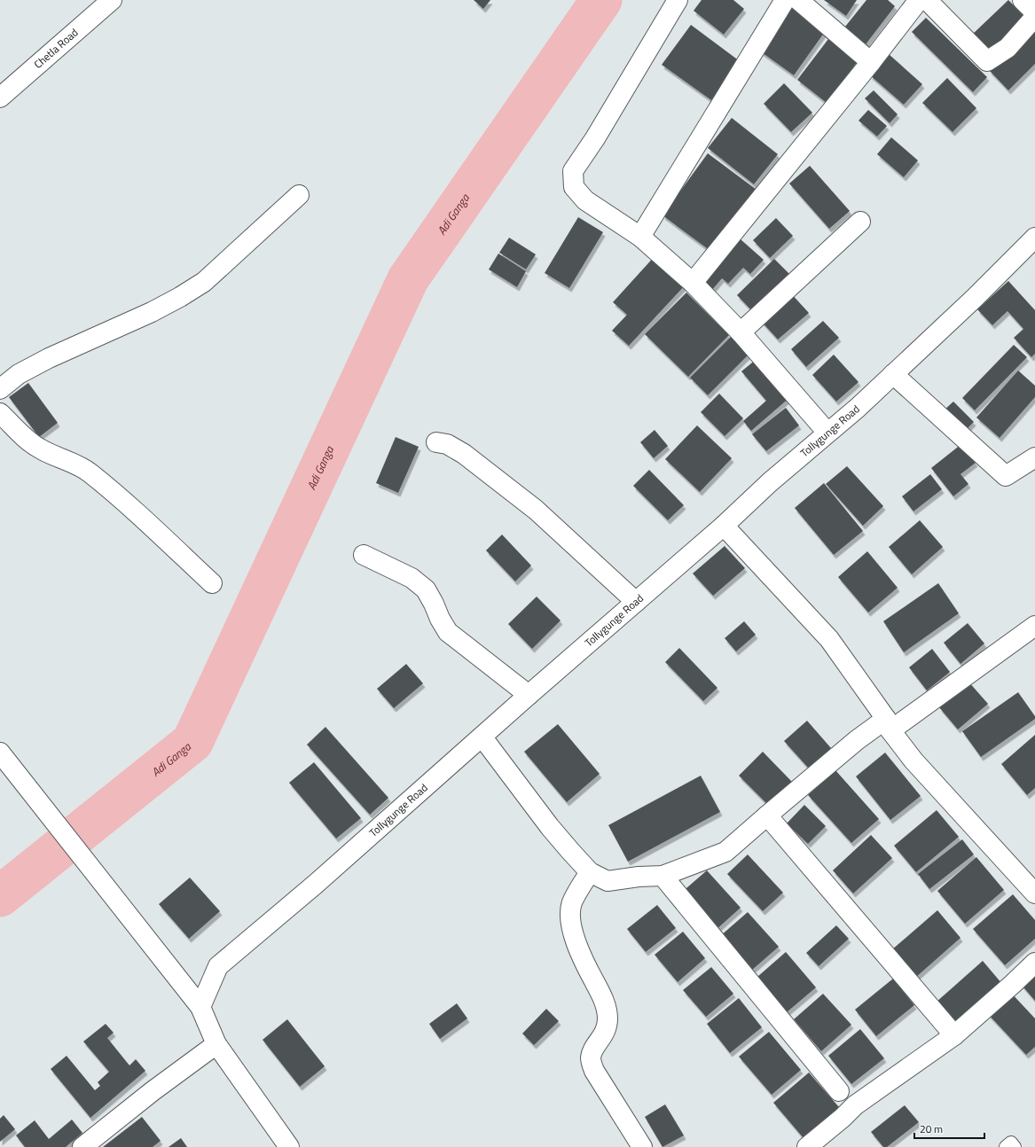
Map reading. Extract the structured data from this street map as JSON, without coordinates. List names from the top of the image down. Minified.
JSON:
{"streets":{"street":["Chetla Road","Tollygunge Road"]},"water":["Adi Ganga"],"scale_bar":"20 m"}
